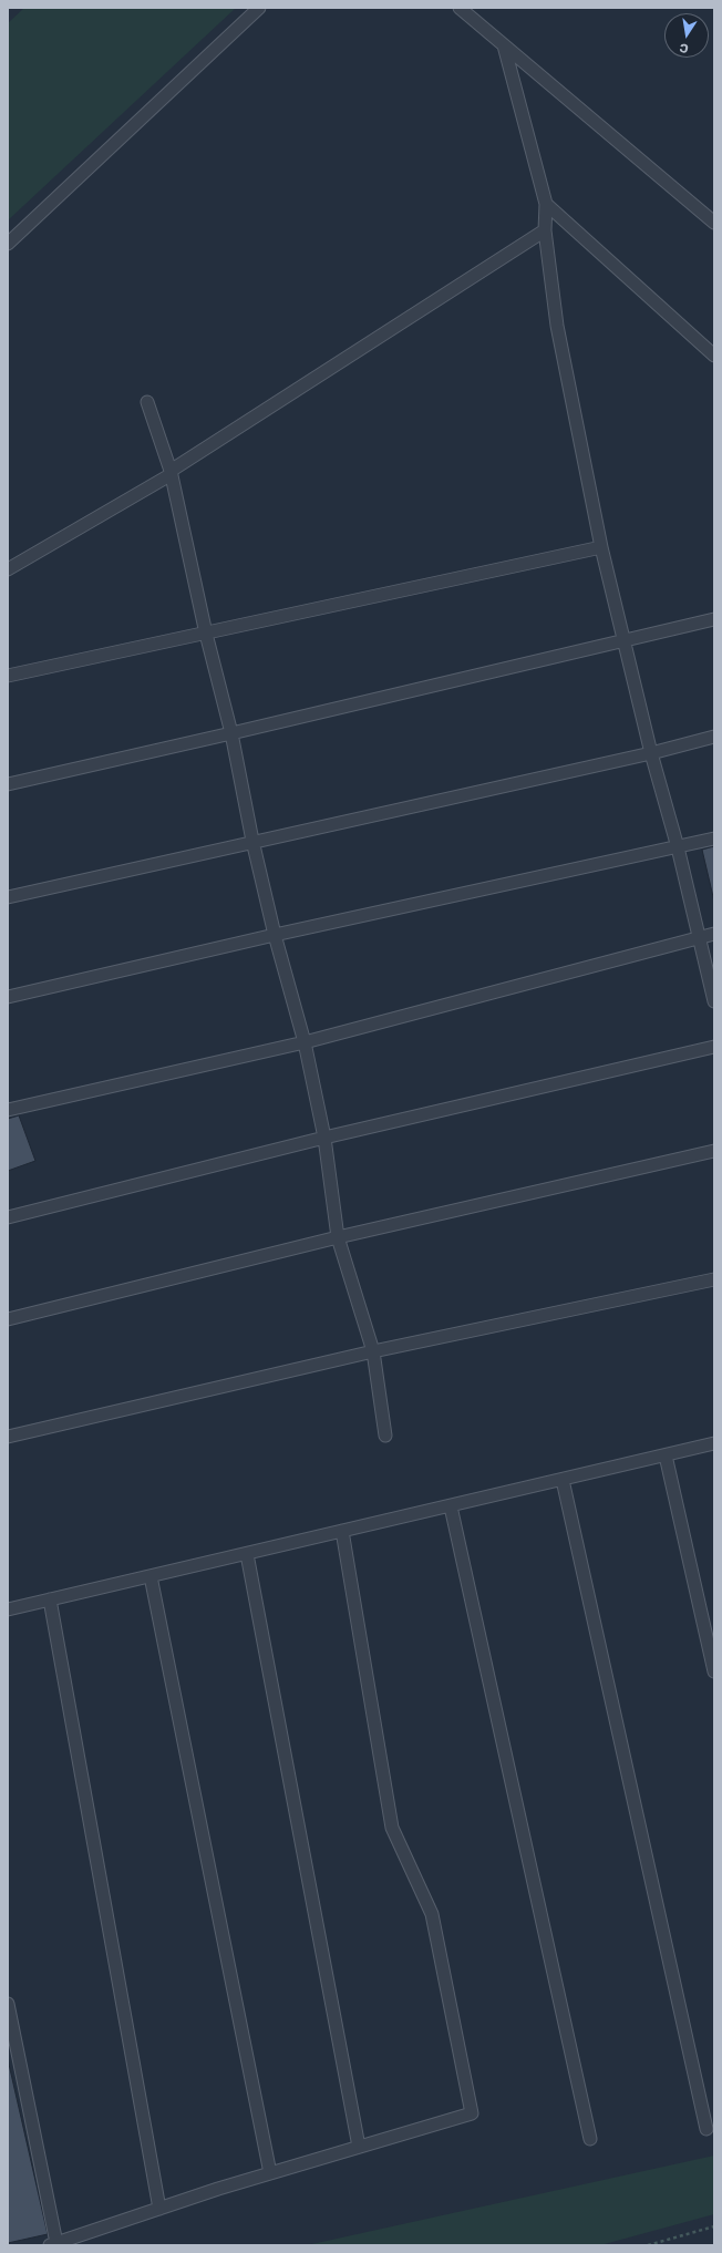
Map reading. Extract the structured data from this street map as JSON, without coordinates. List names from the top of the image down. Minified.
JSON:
{"north":"bottom"}
